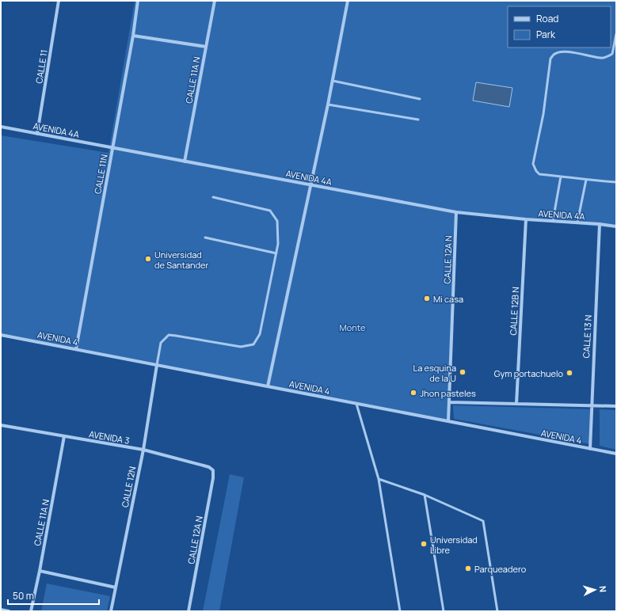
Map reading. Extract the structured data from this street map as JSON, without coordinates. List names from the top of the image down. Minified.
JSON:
{"streets":{"street":["CALLE 11","CALLE 11A N","AVENIDA 4A","CALLE 11N","CALLE 12A N","CALLE 12B N","CALLE 13 N","AVENIDA 4","AVENIDA 3","CALLE 12N"]},"crossings":[["CALLE 11","AVENIDA 4A"],["CALLE 11A N","AVENIDA 4A"],["CALLE 11A N","AVENIDA 3"],["AVENIDA 4A","CALLE 11N"],["AVENIDA 4A","CALLE 12A N"],["AVENIDA 4A","CALLE 12B N"],["AVENIDA 4A","CALLE 13 N"],["CALLE 11N","AVENIDA 4"],["CALLE 12A N","AVENIDA 4"],["CALLE 12A N","AVENIDA 3"],["CALLE 13 N","AVENIDA 4"],["AVENIDA 4","CALLE 12N"],["AVENIDA 3","CALLE 12N"]],"parks":["Monte"],"places":["Universidad de Santander","Mi casa","La esquina de la U","Gym portachuelo","Jhon pasteles","Universidad Libre","Parqueadero"],"legend":["Road","Park"],"scale_bar":"50 m","north":"right"}
